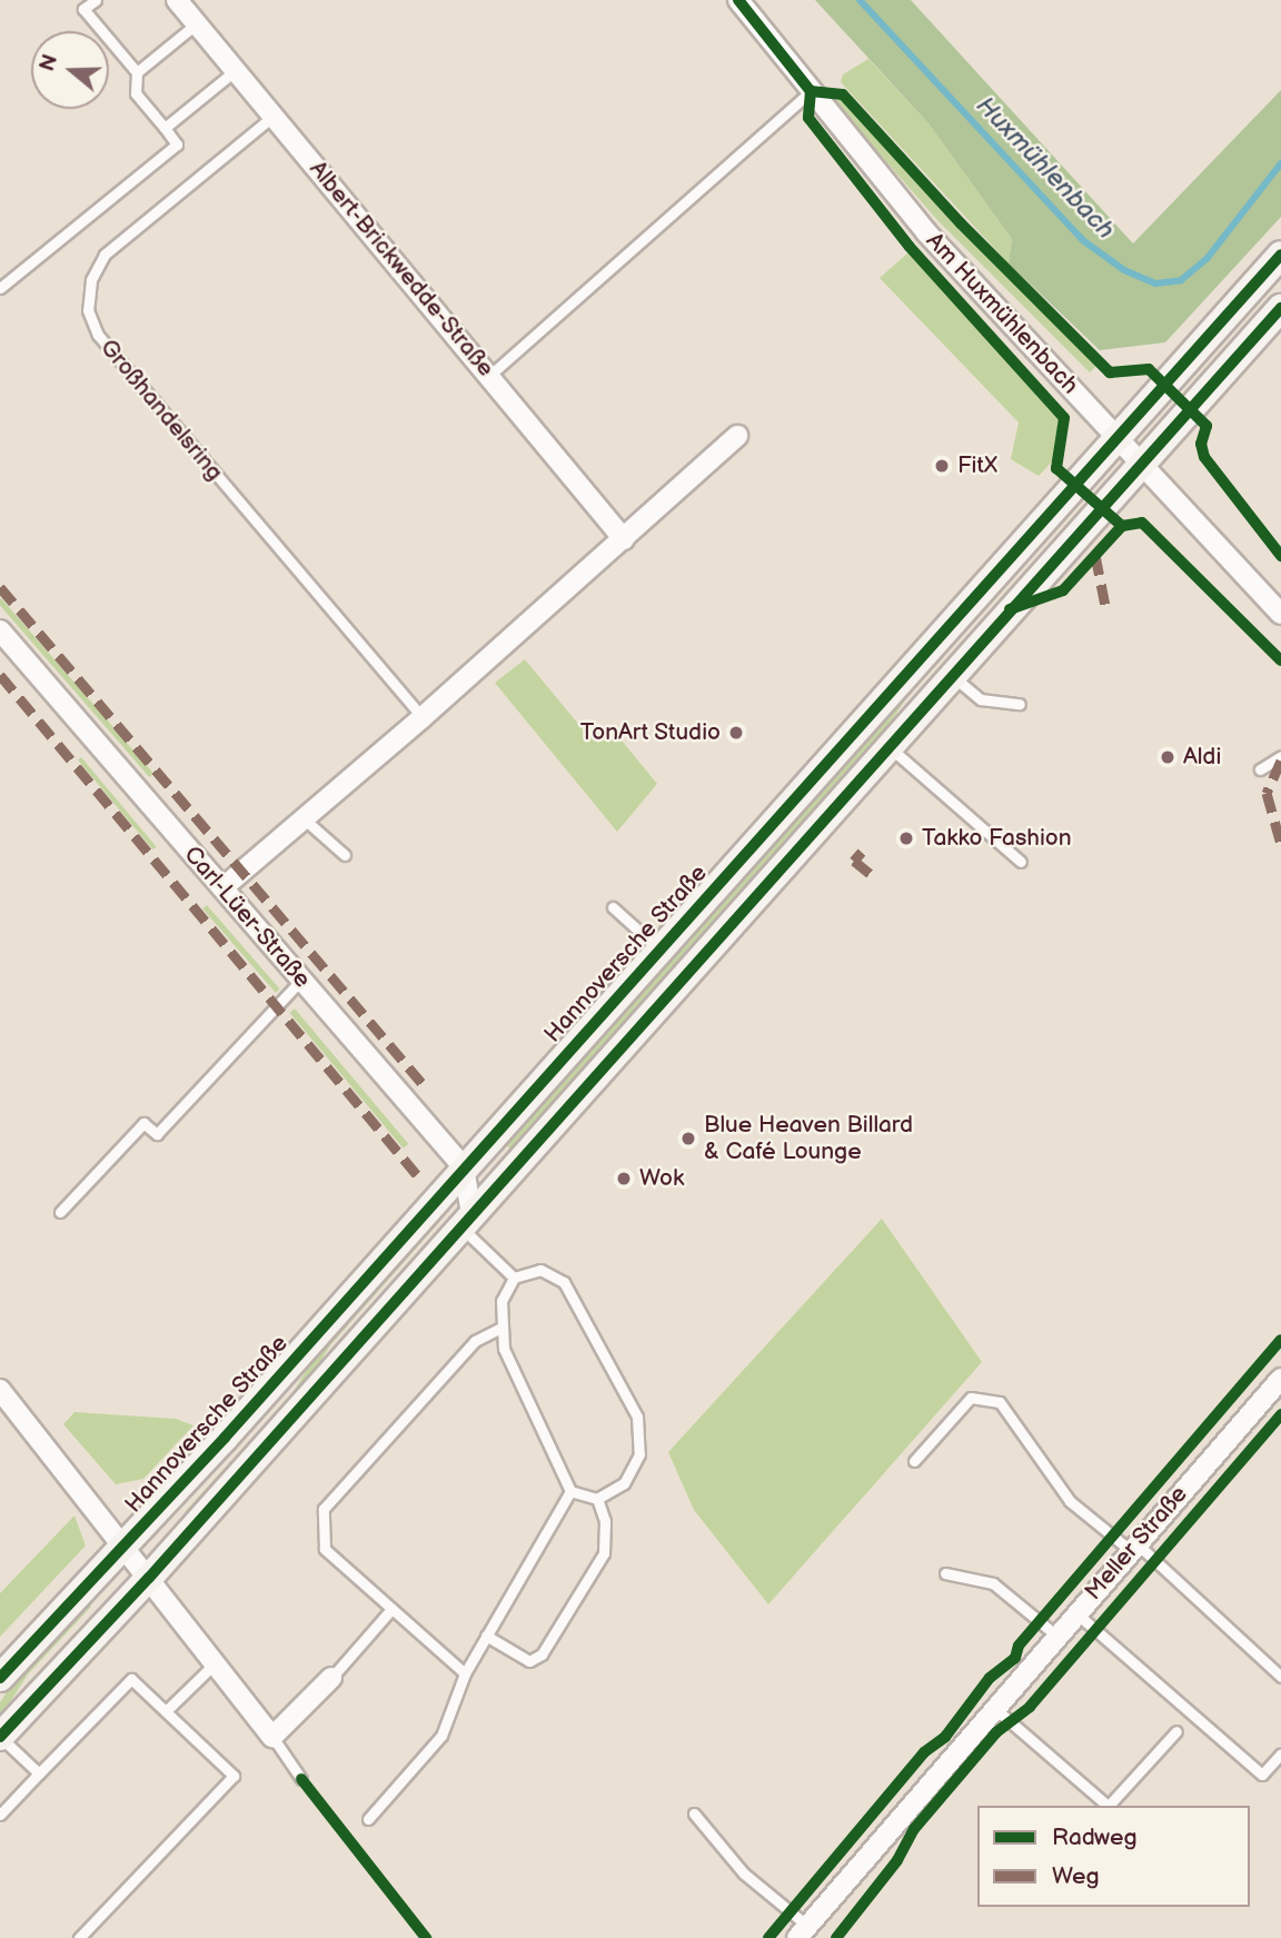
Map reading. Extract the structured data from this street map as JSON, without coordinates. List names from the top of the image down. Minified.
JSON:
{"streets":{"main road":["Hannoversche Straße"],"street":["Albert-Brickwedde-Straße","Am Huxmühlenbach","Carl-Lüer-Straße","Meller Straße"],"lane":["Großhandelsring"]},"crossings":[["Albert-Brickwedde-Straße","Großhandelsring"],["Am Huxmühlenbach","Hannoversche Straße"],["Carl-Lüer-Straße","Hannoversche Straße"]],"water":["Huxmühlenbach"],"places":["FitX","TonArt Studio","Aldi","Takko Fashion","Blue Heaven Billard & Café Lounge","Wok"],"legend":["Radweg","Weg"],"north":"left"}
